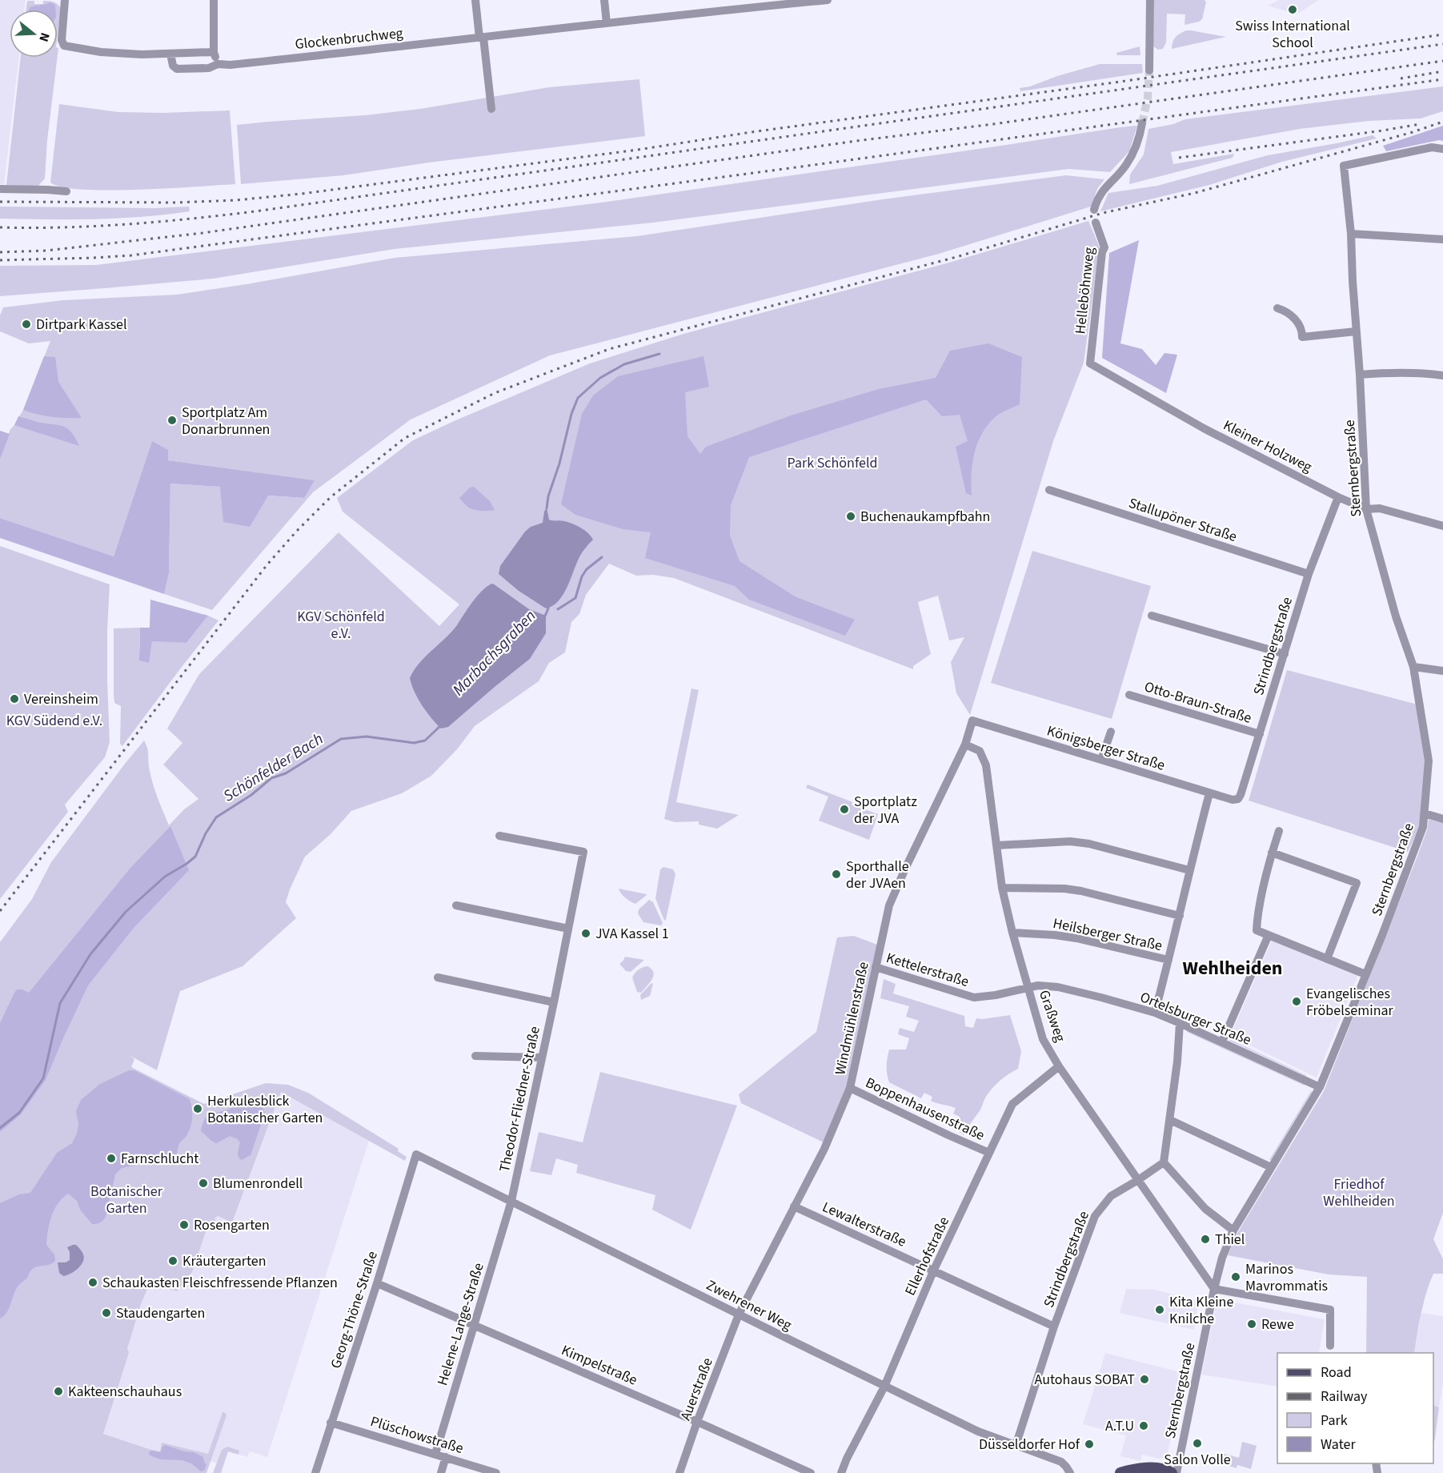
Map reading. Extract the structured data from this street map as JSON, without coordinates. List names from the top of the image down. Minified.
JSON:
{"streets":{"street":["Glockenbruchweg","Helleböhnweg","Kleiner Holzweg","Sternbergstraße","Stallupöner Straße","Strindbergstraße","Otto-Braun-Straße","Königsberger Straße","Heilsberger Straße","Kettelerstraße","Graßweg","Windmühlenstraße","Ortelsburger Straße","Theodor-Fliedner-Straße","Boppenhausenstraße","Lewalterstraße","Ellerhofstraße","Zwehrener Weg","Georg-Thöne-Straße","Helene-Lange-Straße","Kimpelstraße","Auerstraße","Plüschowstraße"]},"crossings":[["Helleböhnweg","Kleiner Holzweg"],["Kleiner Holzweg","Sternbergstraße"],["Kleiner Holzweg","Strindbergstraße"],["Sternbergstraße","Graßweg"],["Sternbergstraße","Ortelsburger Straße"],["Stallupöner Straße","Strindbergstraße"],["Strindbergstraße","Otto-Braun-Straße"],["Strindbergstraße","Königsberger Straße"],["Strindbergstraße","Graßweg"],["Strindbergstraße","Lewalterstraße"],["Strindbergstraße","Zwehrener Weg"],["Königsberger Straße","Windmühlenstraße"],["Heilsberger Straße","Graßweg"],["Kettelerstraße","Graßweg"],["Kettelerstraße","Windmühlenstraße"],["Kettelerstraße","Ortelsburger Straße"],["Graßweg","Windmühlenstraße"],["Graßweg","Ortelsburger Straße"],["Graßweg","Ellerhofstraße"],["Windmühlenstraße","Boppenhausenstraße"],["Windmühlenstraße","Lewalterstraße"],["Windmühlenstraße","Zwehrener Weg"],["Windmühlenstraße","Auerstraße"],["Theodor-Fliedner-Straße","Zwehrener Weg"],["Theodor-Fliedner-Straße","Helene-Lange-Straße"],["Boppenhausenstraße","Ellerhofstraße"],["Lewalterstraße","Ellerhofstraße"],["Ellerhofstraße","Zwehrener Weg"],["Zwehrener Weg","Georg-Thöne-Straße"],["Zwehrener Weg","Helene-Lange-Straße"],["Zwehrener Weg","Auerstraße"],["Georg-Thöne-Straße","Kimpelstraße"],["Georg-Thöne-Straße","Plüschowstraße"],["Helene-Lange-Straße","Kimpelstraße"],["Helene-Lange-Straße","Plüschowstraße"],["Kimpelstraße","Auerstraße"]],"districts":["Wehlheiden"],"water":["Marbachsgraben","Schönfelder Bach"],"parks":["Park Schönfeld","KGV Schönfeld e.V.","KGV Südend e.V.","Friedhof Wehlheiden","Botanischer Garten"],"places":["Swiss International School","Dirtpark Kassel","Sportplatz Am Donarbrunnen","Buchenaukampfbahn","Vereinsheim","Sportplatz der JVA","Sporthalle der JVAen","JVA Kassel 1","Evangelisches Fröbelseminar","Herkulesblick Botanischer Garten","Farnschlucht","Blumenrondell","Rosengarten","Thiel","Kräutergarten","Marinos Mavrommatis","Schaukasten Fleischfressende Pflanzen","Kita Kleine Knilche","Staudengarten","Rewe","Autohaus SOBAT","Kakteenschauhaus","A.T.U","Salon Volle","Düsseldorfer Hof"],"legend":["Road","Railway","Park","Water"],"north":"right"}
